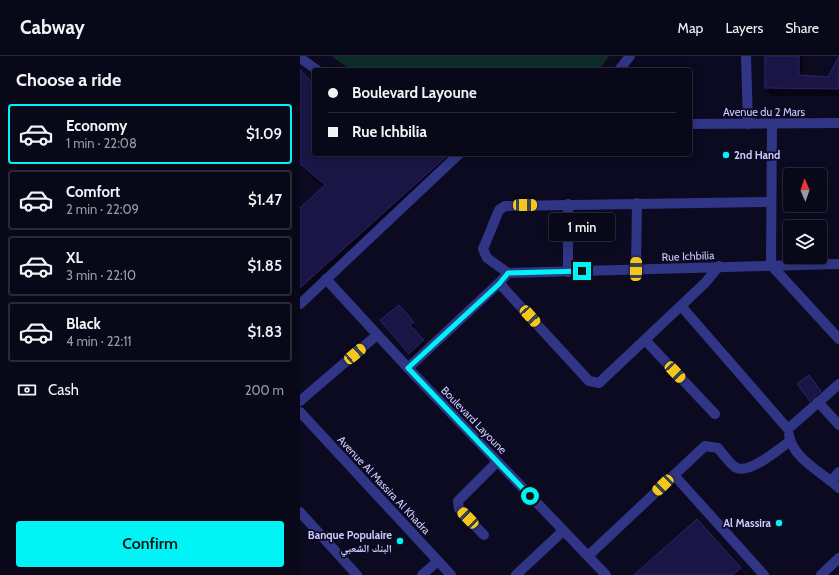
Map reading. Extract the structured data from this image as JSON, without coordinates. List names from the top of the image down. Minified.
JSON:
{"streets":{"street":["Avenue du 2 Mars","Rue Ichbilia","Boulevard Layoune","Avenue Al Massira Al Khadra"]},"places":["2nd Hand","Al Massira","Banque Populaire البنك الشعبي"],"north":"top","page":{"header":"Cabway","nav":["Map","Layers","Share"],"heading":"Choose a ride","banner":["Boulevard Layoune","Rue Ichbilia"],"list":[{"name":"Economy","note":"1 min · 22:08","value":"$1.09"},{"name":"Comfort","note":"2 min · 22:09","value":"$1.47"},{"name":"XL","note":"3 min · 22:10","value":"$1.85"},{"name":"Black","note":"4 min · 22:11","value":"$1.83"}],"bubble":"1 min","pay":["Cash","200 m"],"buttons":"Confirm"}}
